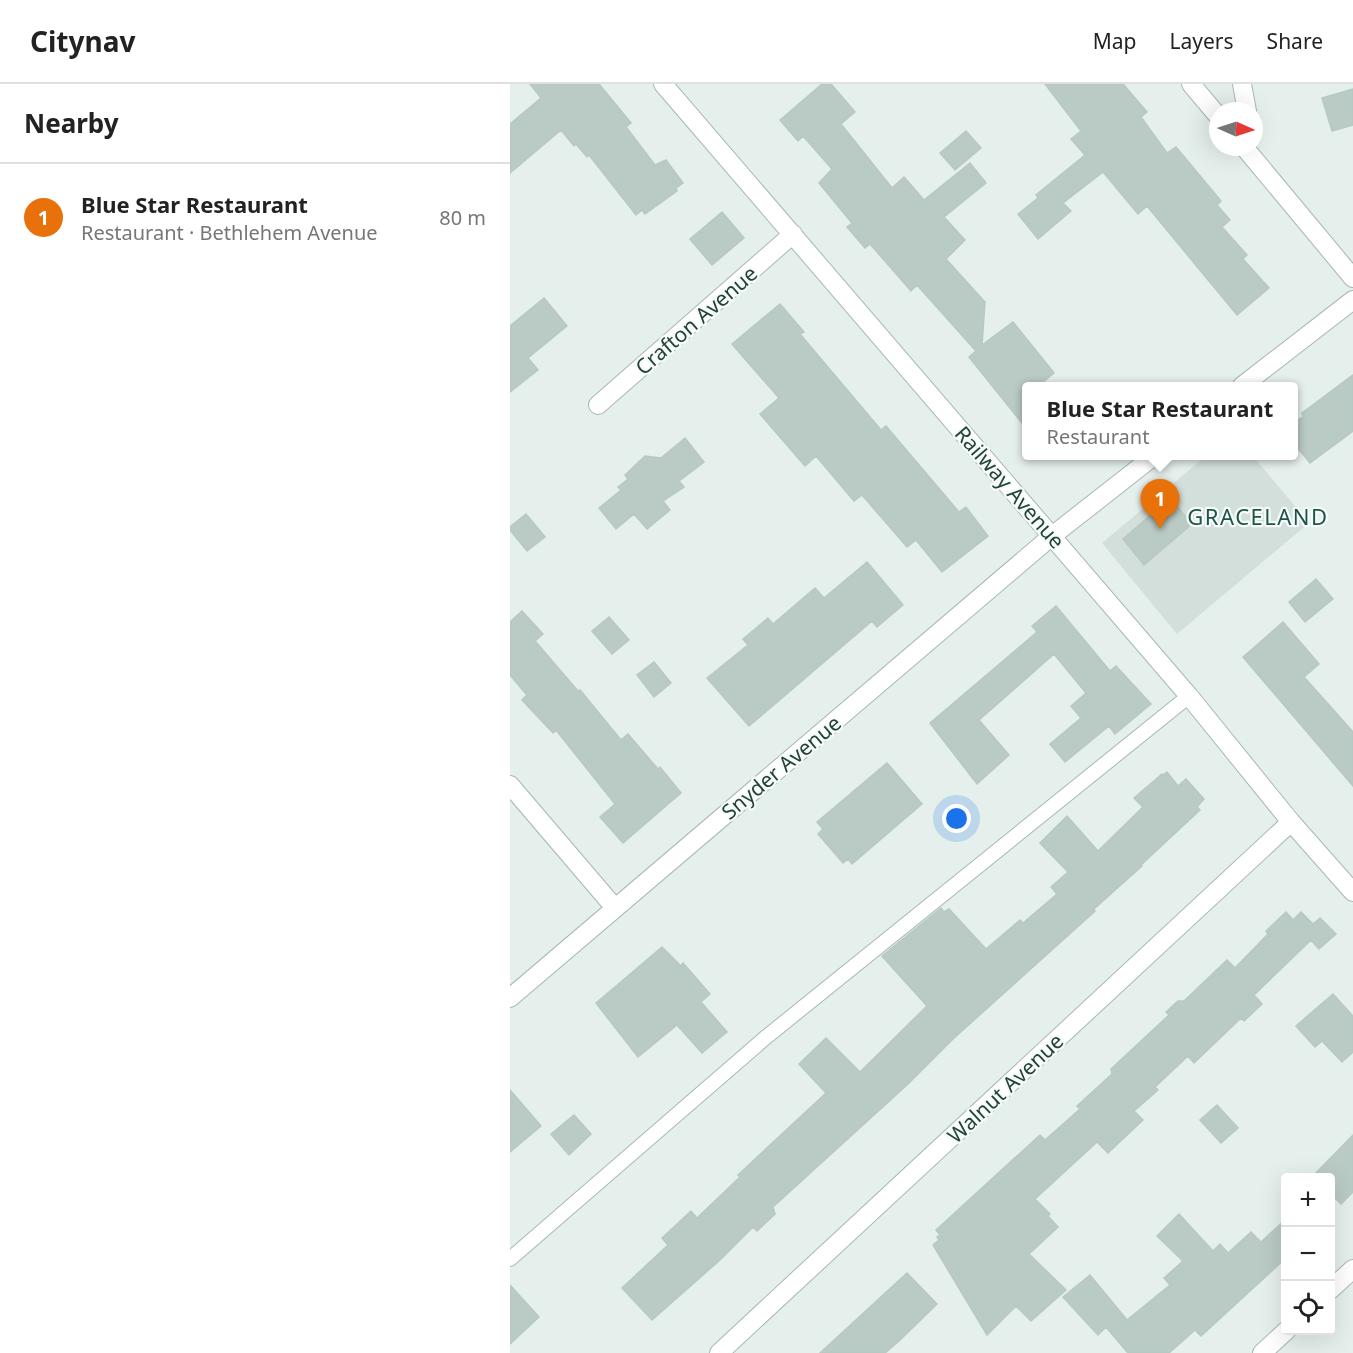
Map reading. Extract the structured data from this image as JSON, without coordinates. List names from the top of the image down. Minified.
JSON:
{"streets":{"street":["Crafton Avenue","Railway Avenue","Snyder Avenue","Walnut Avenue"]},"crossings":[["Crafton Avenue","Railway Avenue"],["Railway Avenue","Snyder Avenue"],["Railway Avenue","Walnut Avenue"]],"districts":["GRACELAND"],"north":"right","page":{"header":"Citynav","nav":["Map","Layers","Share"],"heading":"Nearby","list":[{"mark":"1","name":"Blue Star Restaurant","note":"Restaurant · Bethlehem Avenue","value":"80 m"}],"popup":["Blue Star Restaurant","Restaurant"],"pins":"1","map_buttons":["+","−"]}}
